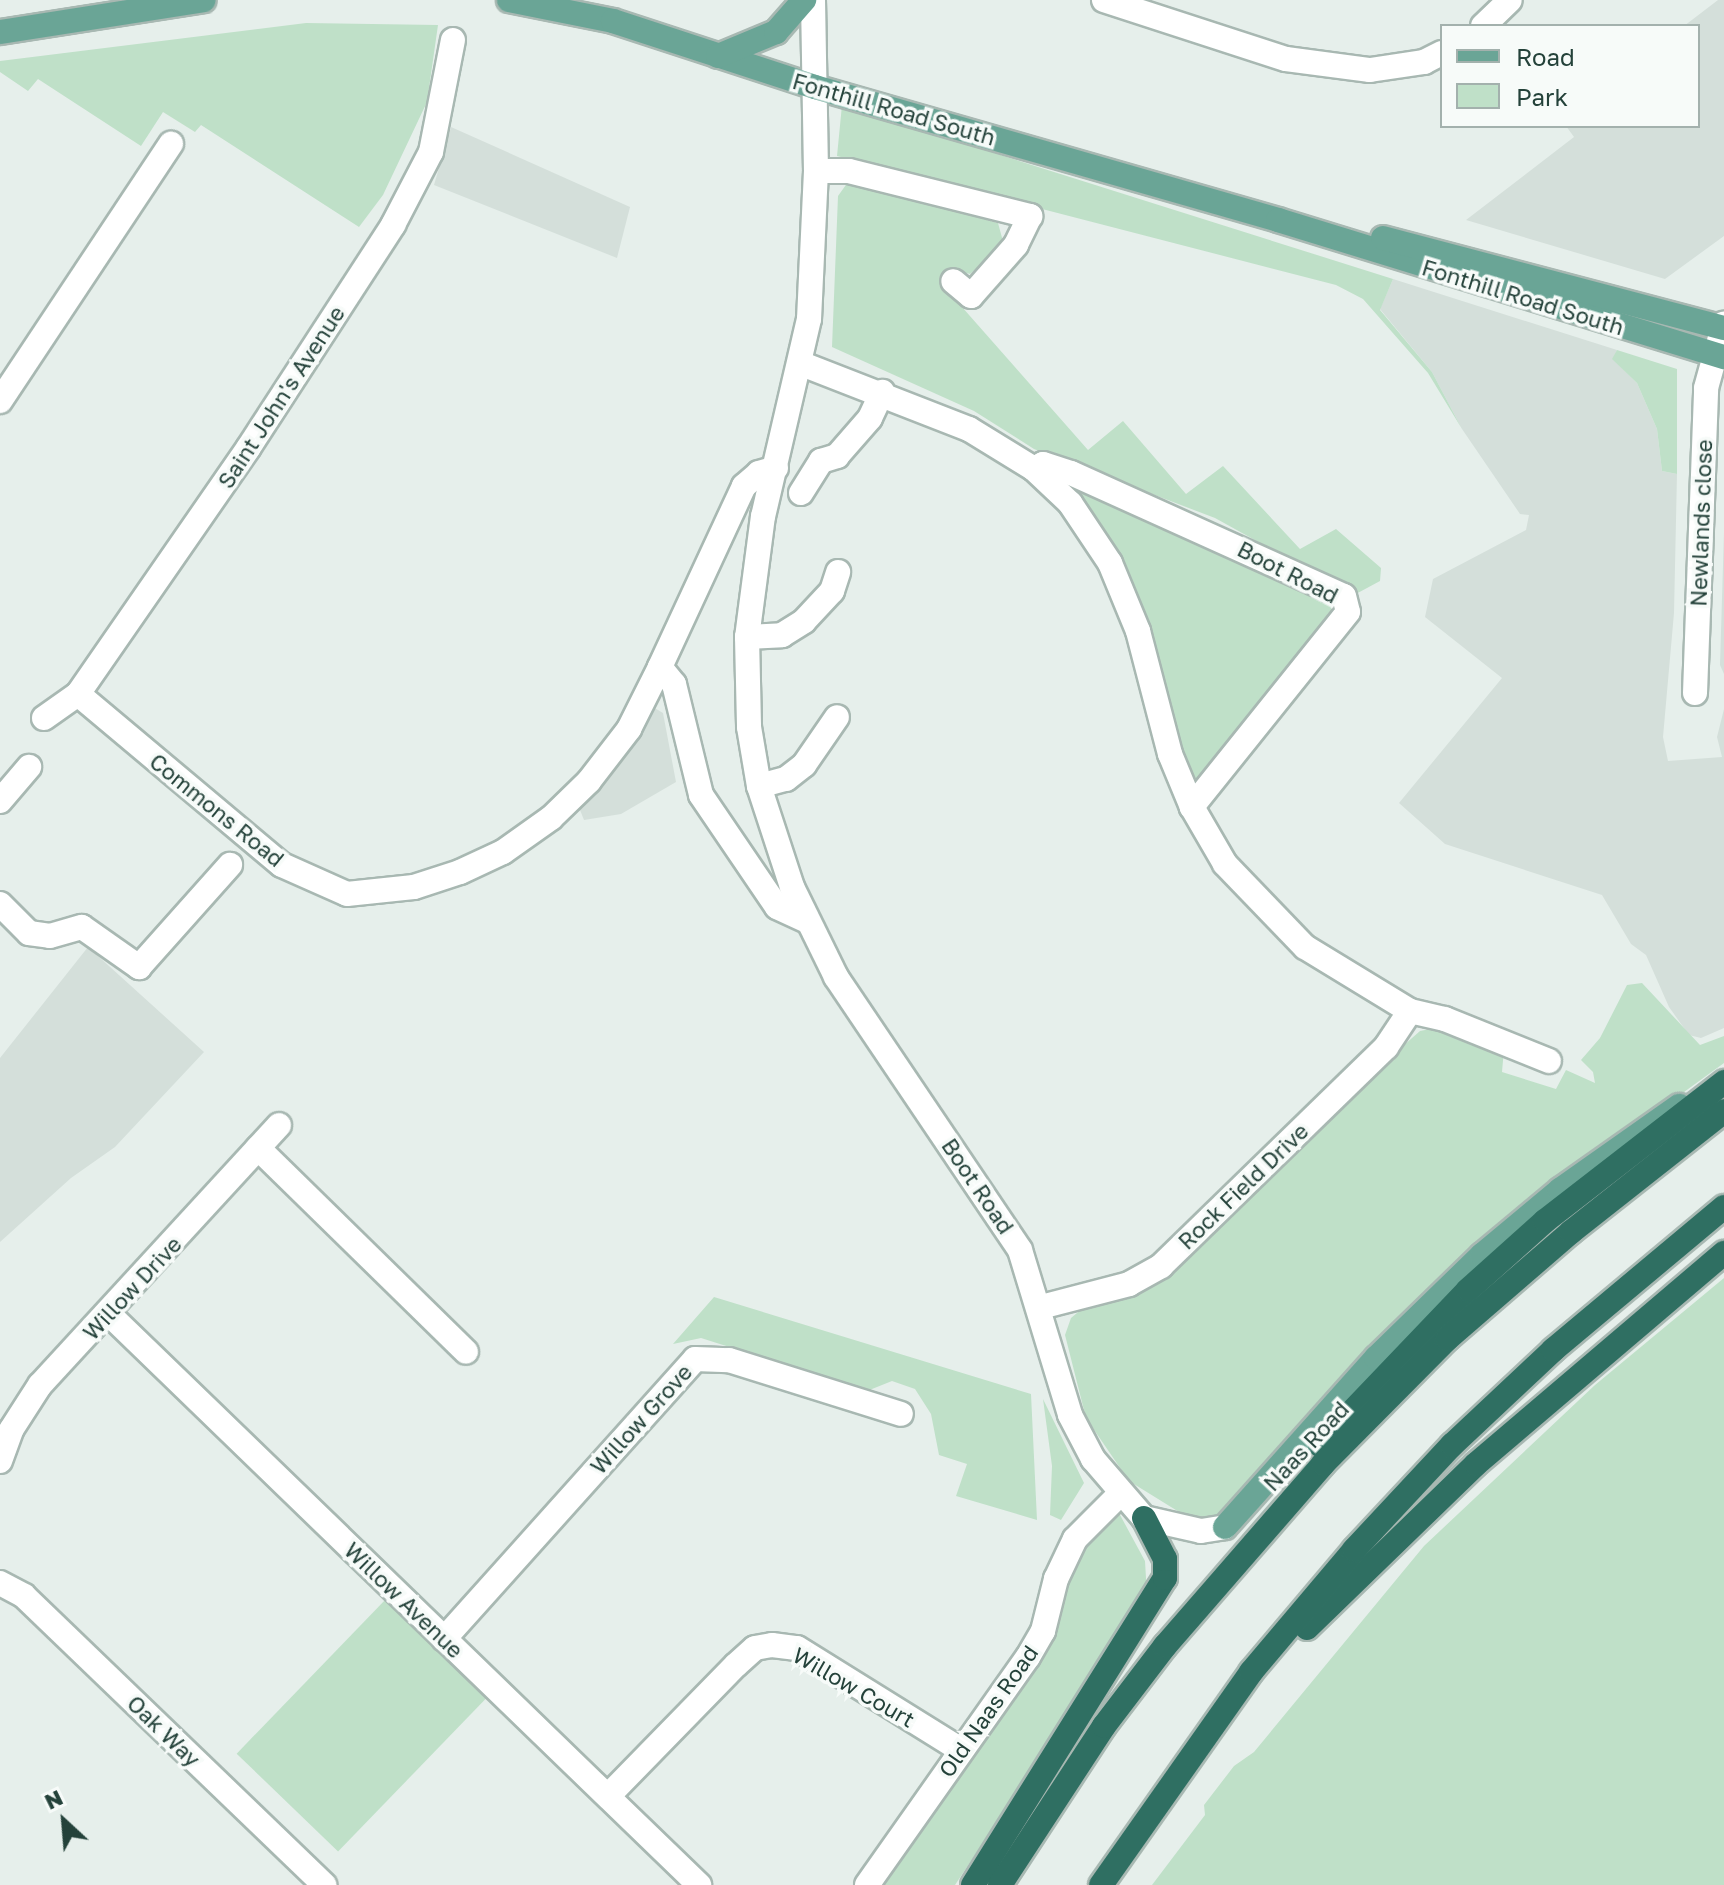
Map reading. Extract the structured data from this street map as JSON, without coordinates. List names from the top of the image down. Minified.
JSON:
{"streets":{"highway":["Naas Road"],"main road":["Fonthill Road South"],"street":["Saint John's Avenue","Newlands close","Boot Road","Commons Road","Rock Field Drive","Willow Drive","Willow Grove","Willow Avenue","Willow Court","Old Naas Road","Oak Way"]},"crossings":[["Fonthill Road South","Newlands close"],["Fonthill Road South","Boot Road"],["Saint John's Avenue","Commons Road"],["Boot Road","Commons Road"],["Boot Road","Rock Field Drive"],["Boot Road","Old Naas Road"],["Willow Drive","Willow Avenue"],["Willow Grove","Willow Avenue"],["Willow Avenue","Willow Court"],["Willow Court","Old Naas Road"]],"legend":["Road","Park"],"north":"top left"}
